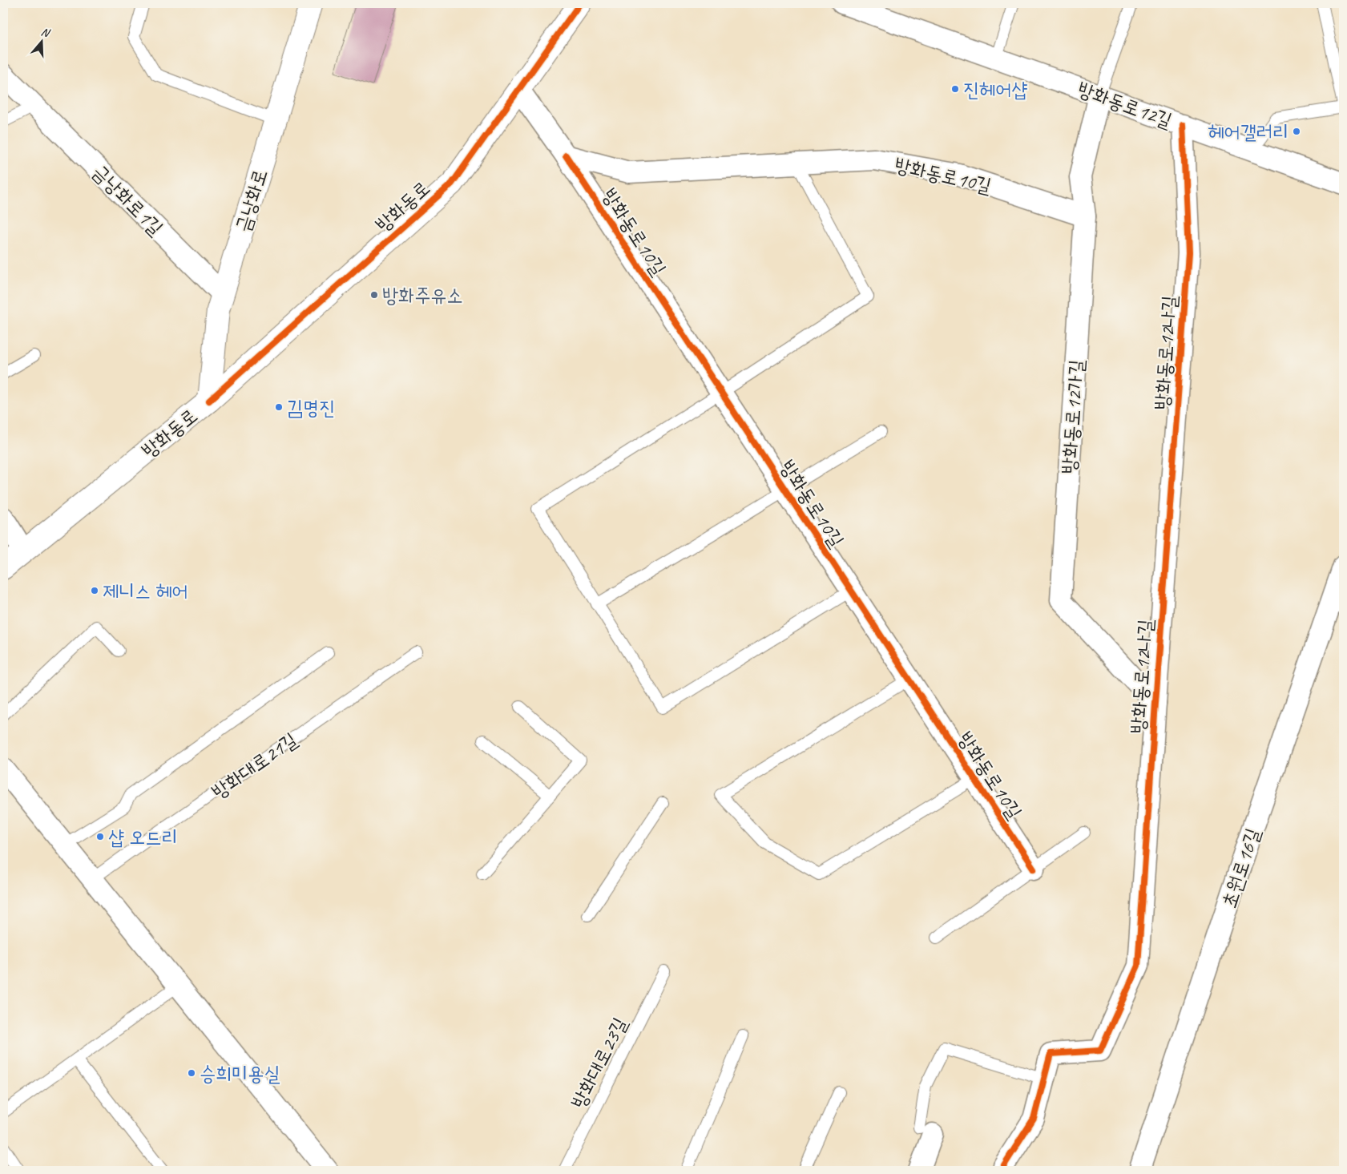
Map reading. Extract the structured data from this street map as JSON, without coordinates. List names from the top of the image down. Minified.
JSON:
{"streets":{"main road":["금낭화로","방화동로"],"street":["방화동로12길","방화동로10길","금낭화로1길","방화동로12나길","방화동로12가길","초원로16길"],"lane":["방화대로21길","방화대로23길"]},"crossings":[["방화동로12길","방화동로12나길"],["방화동로12길","방화동로12가길"],["방화동로10길","방화동로"],["방화동로10길","방화동로12가길"],["금낭화로1길","금낭화로"],["금낭화로","방화동로"],["방화동로12나길","방화동로12가길"]],"places":["진헤어샵","헤어갤러리","방화주유소","김명진","제니스 헤어","샵 오드리","승희미용실"],"north":"top"}
